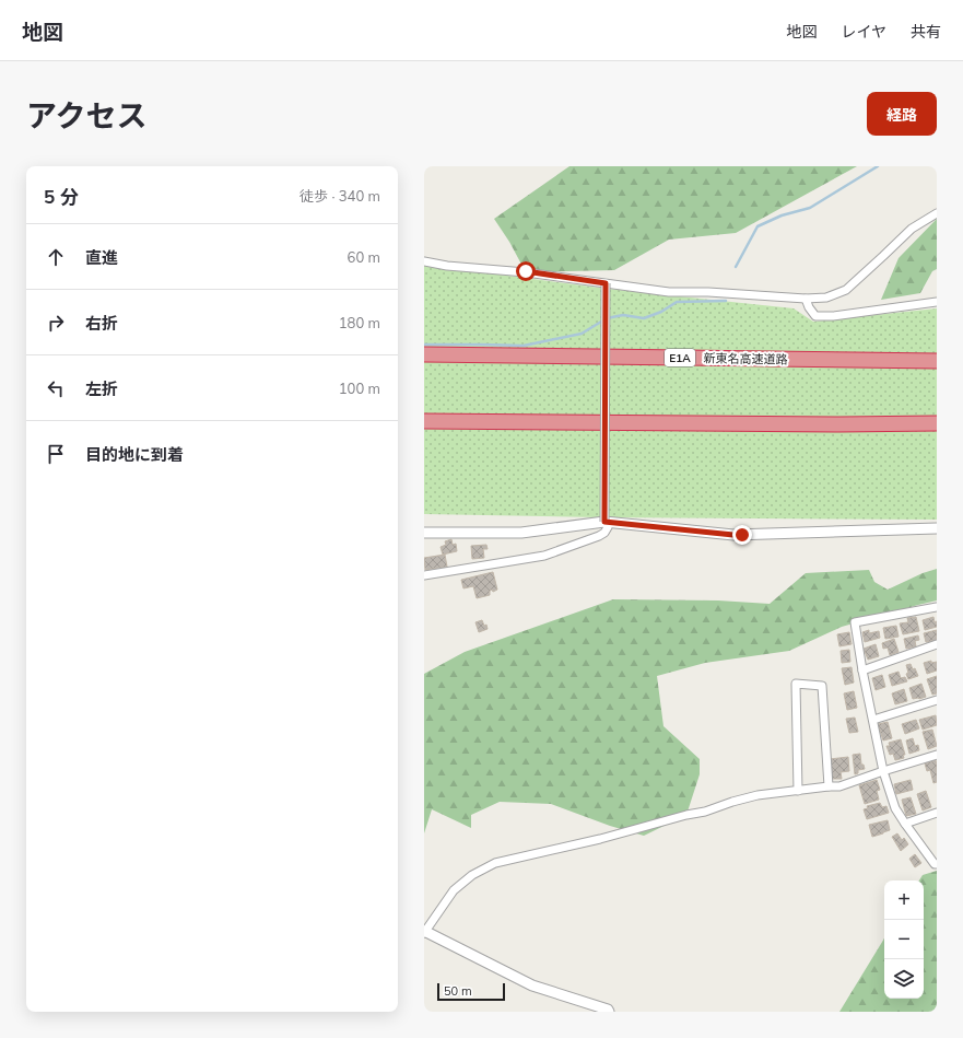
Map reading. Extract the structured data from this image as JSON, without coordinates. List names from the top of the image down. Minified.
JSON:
{"streets":{"highway":["E1A","新東名高速道路"]},"scale_bar":"50 m","page":{"header":"地図","nav":["地図","レイヤ","共有"],"title":"アクセス","buttons":"経路","heading":["5 分","徒歩 · 340 m"],"list":[["直進","60 m"],["右折","180 m"],["左折","100 m"],"目的地に到着"],"map_buttons":["+","−"],"scale":"50 m"}}
